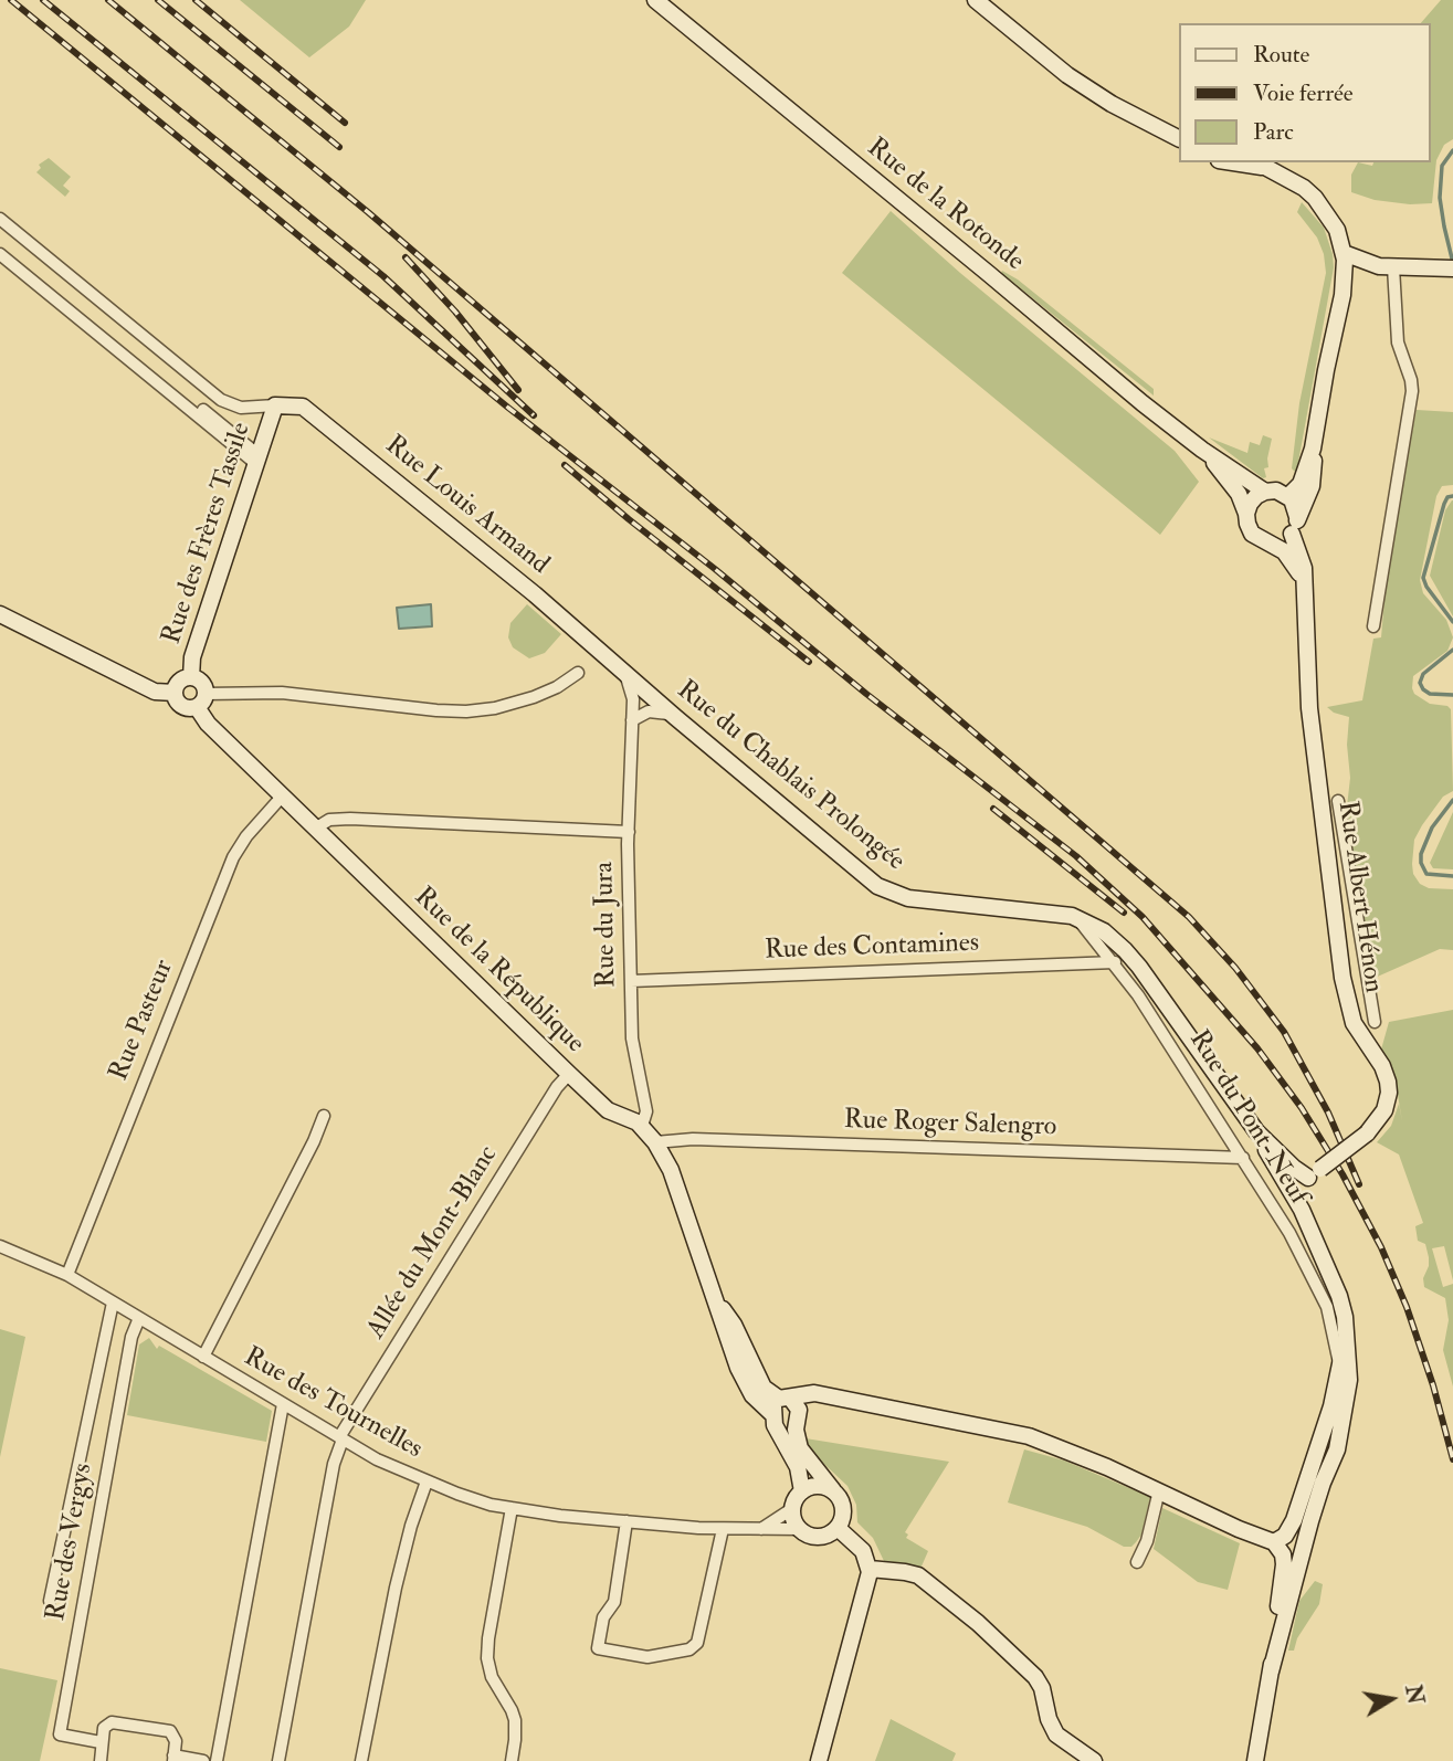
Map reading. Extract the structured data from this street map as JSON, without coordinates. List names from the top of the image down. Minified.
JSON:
{"streets":{"street":["Rue de la Rotonde","Rue Louis Armand","Rue des Frères Tassile","Rue du Chablais Prolongée","Rue Albert Hénon","Rue du Jura","Rue des Contamines","Rue de la République","Rue Pasteur","Rue du Pont-Neuf","Rue Roger Salengro","Allée du Mont-Blanc","Rue des Tournelles","Rue des Vergys"]},"crossings":[["Rue de la Rotonde","Rue Albert Hénon"],["Rue Louis Armand","Rue des Frères Tassile"],["Rue Louis Armand","Rue du Chablais Prolongée"],["Rue Louis Armand","Rue du Jura"],["Rue des Frères Tassile","Rue de la République"],["Rue du Chablais Prolongée","Rue Albert Hénon"],["Rue du Chablais Prolongée","Rue du Jura"],["Rue du Chablais Prolongée","Rue du Pont-Neuf"],["Rue du Jura","Rue des Contamines"],["Rue du Jura","Rue de la République"],["Rue des Contamines","Rue du Pont-Neuf"],["Rue de la République","Rue Pasteur"],["Rue de la République","Rue Roger Salengro"],["Rue de la République","Allée du Mont-Blanc"],["Rue de la République","Rue des Tournelles"],["Rue Pasteur","Rue des Tournelles"],["Rue du Pont-Neuf","Rue Roger Salengro"],["Allée du Mont-Blanc","Rue des Tournelles"],["Rue des Tournelles","Rue des Vergys"]],"legend":["Route","Voie ferrée","Parc"],"north":"right"}
